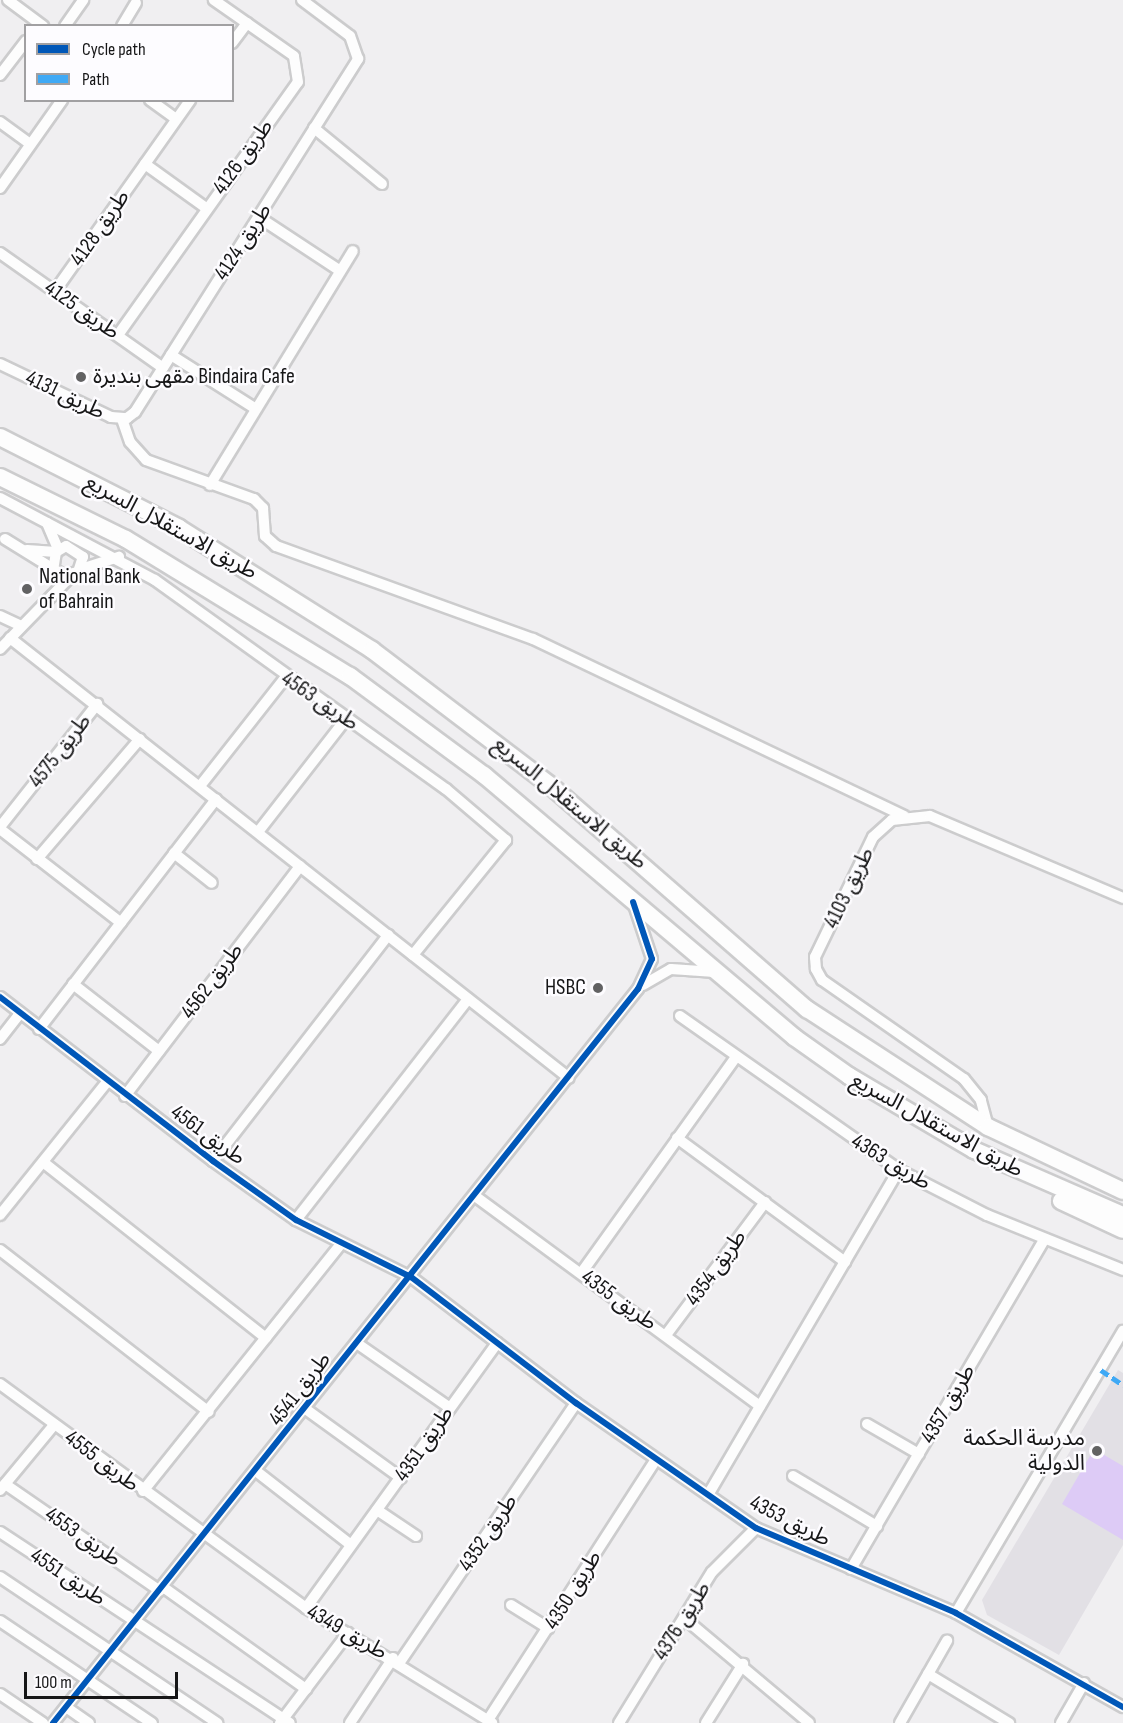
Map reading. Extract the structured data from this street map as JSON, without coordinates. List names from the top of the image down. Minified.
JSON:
{"streets":{"main road":["طريق الاستقلال السريع"],"street":["طريق 4126","طريق 4128","طريق 4124","طريق 4125","طريق 4131","طريق 4563","طريق 4575","طريق 4103","طريق 4562","طريق 4561","طريق 4363","طريق 4354","طريق 4355","طريق 4541","طريق 4357","طريق 4351","طريق 4555","طريق 4353","طريق 4352","طريق 4553","طريق 4551","طريق 4350","طريق 4376","طريق 4349"]},"crossings":[["طريق 4126","طريق 4125"],["طريق 4128","طريق 4125"],["طريق 4124","طريق 4131"],["طريق 4125","طريق 4131"],["طريق الاستقلال السريع","طريق 4103"],["طريق 4562","طريق 4561"],["طريق 4561","طريق 4541"],["طريق 4561","طريق 4353"],["طريق 4363","طريق 4357"],["طريق 4354","طريق 4355"],["طريق 4355","طريق 4541"],["طريق 4541","طريق 4555"],["طريق 4541","طريق 4353"],["طريق 4541","طريق 4553"],["طريق 4541","طريق 4551"],["طريق 4541","طريق 4349"],["طريق 4357","طريق 4353"],["طريق 4351","طريق 4353"],["طريق 4351","طريق 4349"],["طريق 4555","طريق 4349"],["طريق 4353","طريق 4352"],["طريق 4353","طريق 4350"],["طريق 4353","طريق 4376"],["طريق 4352","طريق 4349"],["طريق 4350","طريق 4349"]],"places":["مقهى بنديرة Bindaira Cafe","National Bank of Bahrain","HSBC","مدرسة الحكمة الدولية"],"legend":["Cycle path","Path"],"scale_bar":"100 m"}
